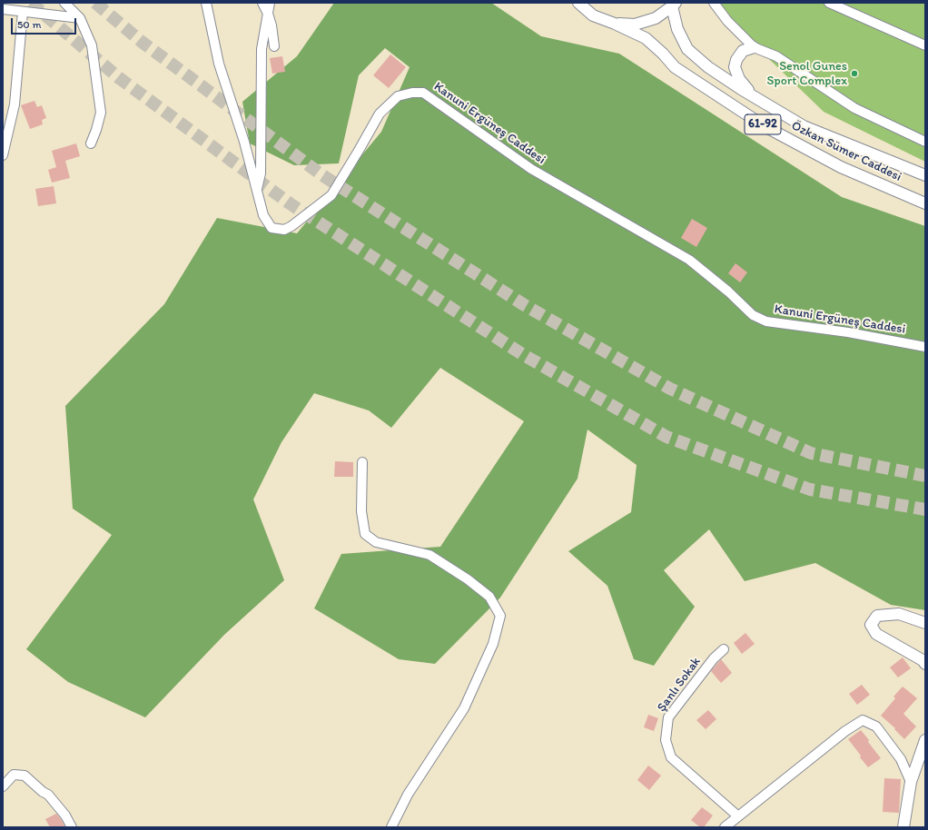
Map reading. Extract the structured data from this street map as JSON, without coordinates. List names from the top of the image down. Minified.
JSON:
{"streets":{"main road":["61-92","Özkan Sümer Caddesi"],"street":["Kanuni Ergüneş Caddesi","Şanlı Sokak"]},"places":["Senol Gunes Sport Complex"],"scale_bar":"50 m"}
